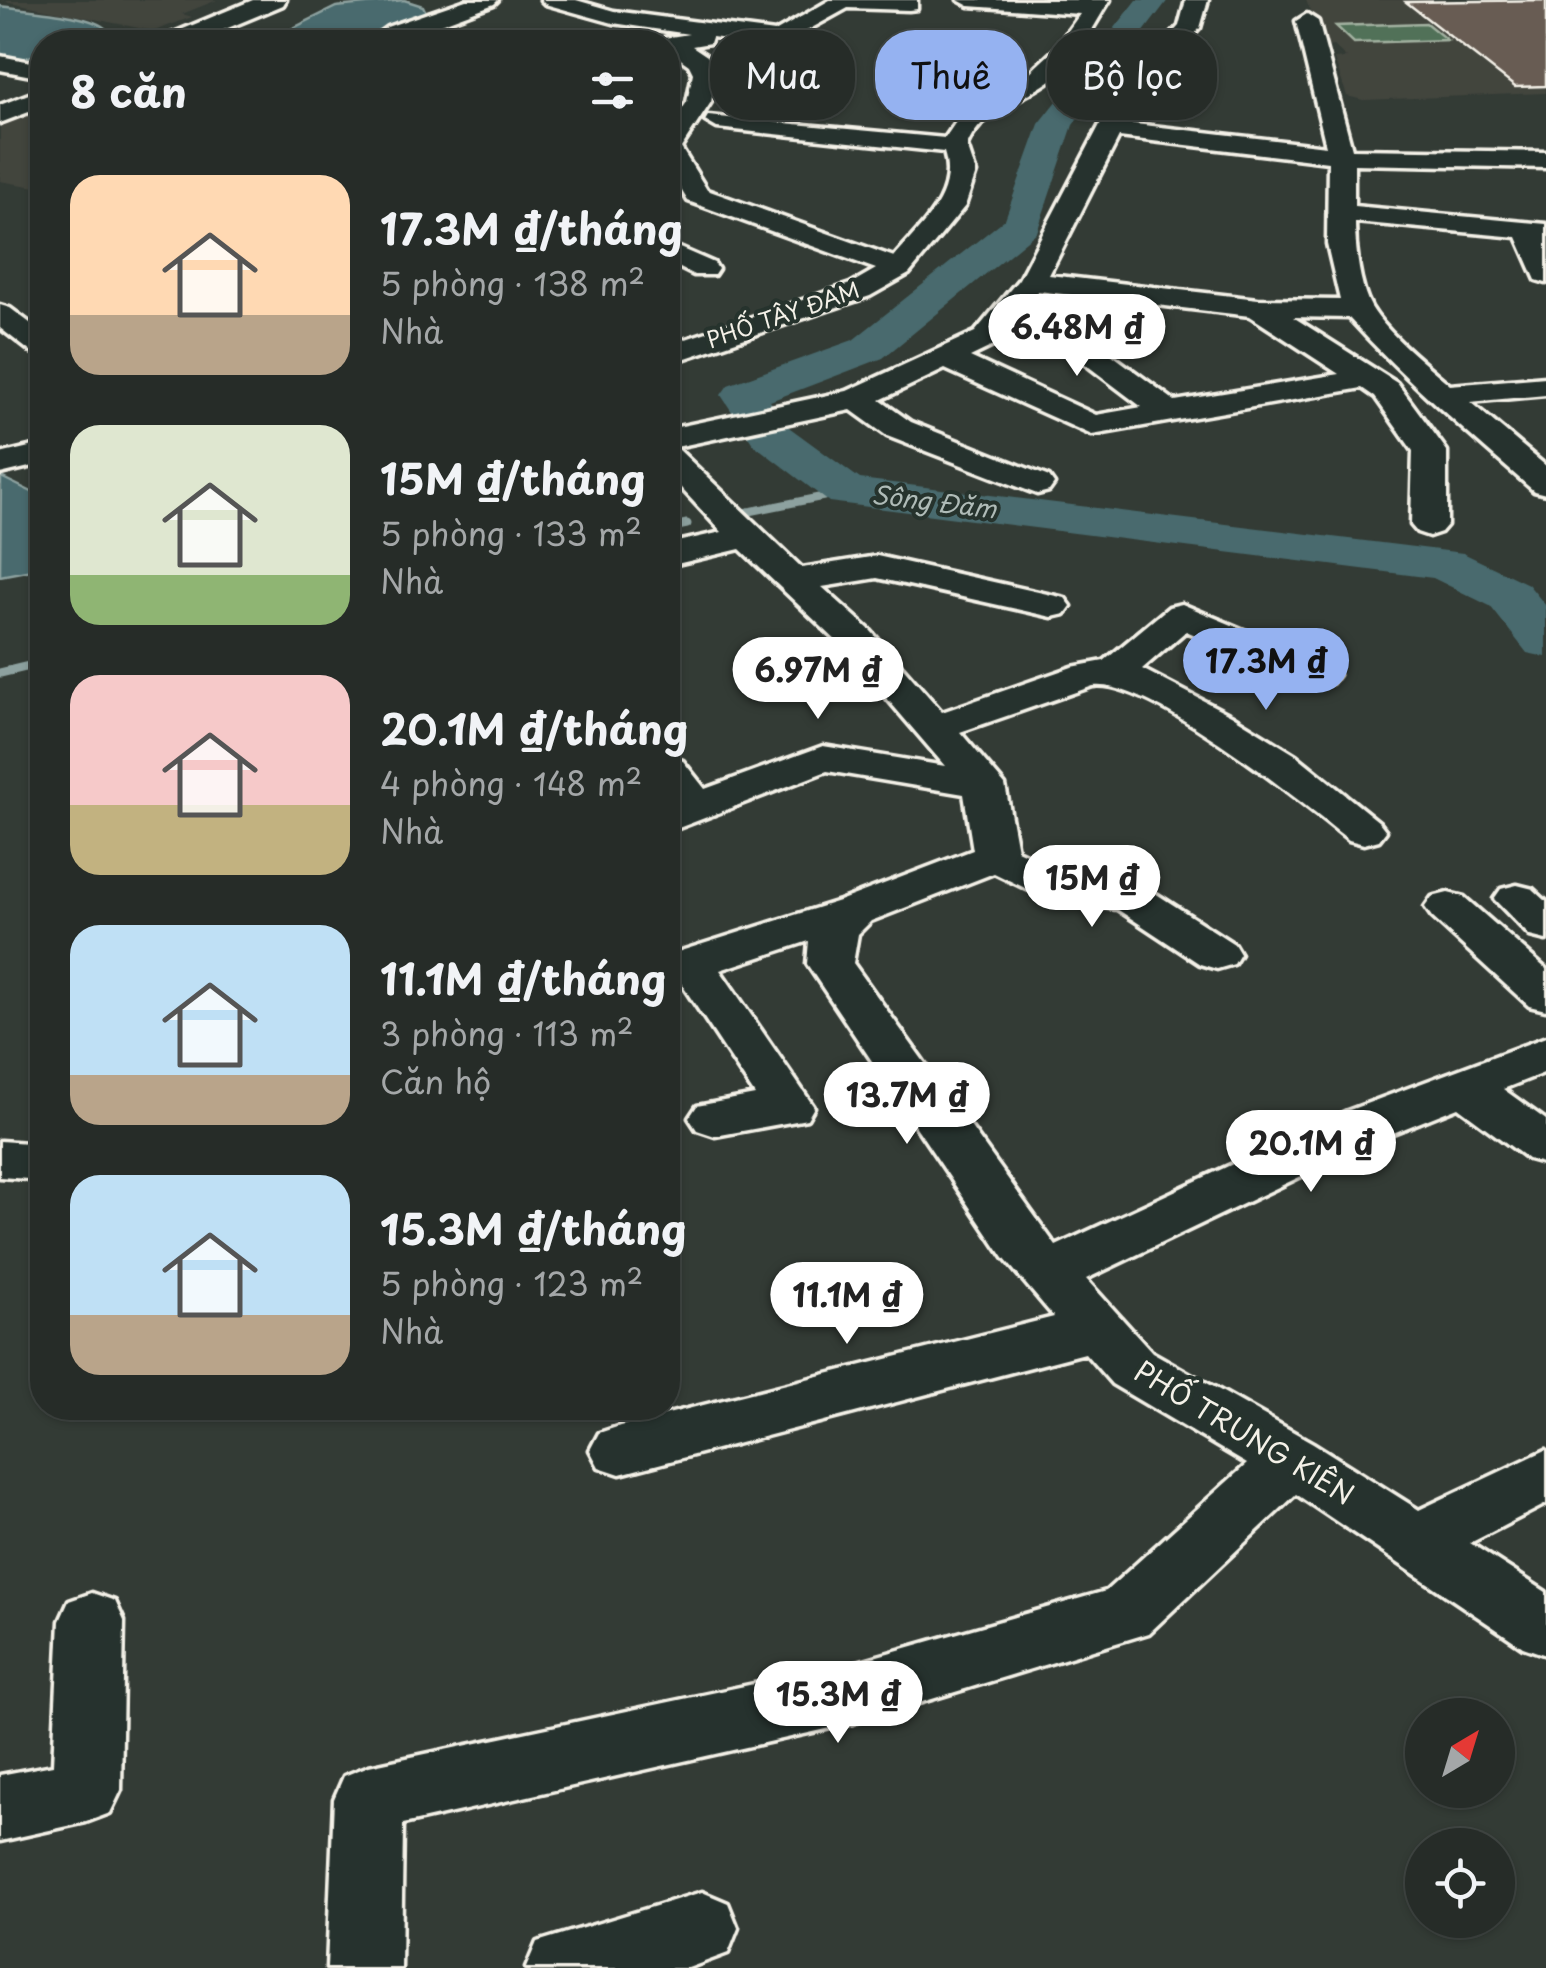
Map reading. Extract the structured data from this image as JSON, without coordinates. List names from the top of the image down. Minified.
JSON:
{"streets":{"street":["PHỐ TÂY ĐAM","PHỐ TRUNG KIÊN"]},"water":["Sông Đăm"],"north":"top right","page":{"chip":["Mua","Thuê","Bộ lọc"],"heading":"8 căn","list":[{"name":"17.3M ₫/tháng","note":"5 phòng · 138 m² · Nhà"},{"name":"15M ₫/tháng","note":"5 phòng · 133 m² · Nhà"},{"name":"20.1M ₫/tháng","note":"4 phòng · 148 m² · Nhà"},{"name":"11.1M ₫/tháng","note":"3 phòng · 113 m² · Căn hộ"},{"name":"15.3M ₫/tháng","note":"5 phòng · 123 m² · Nhà"}],"price":["6.48M ₫","17.3M ₫","6.97M ₫","15M ₫","13.7M ₫","20.1M ₫","11.1M ₫","15.3M ₫"]}}
